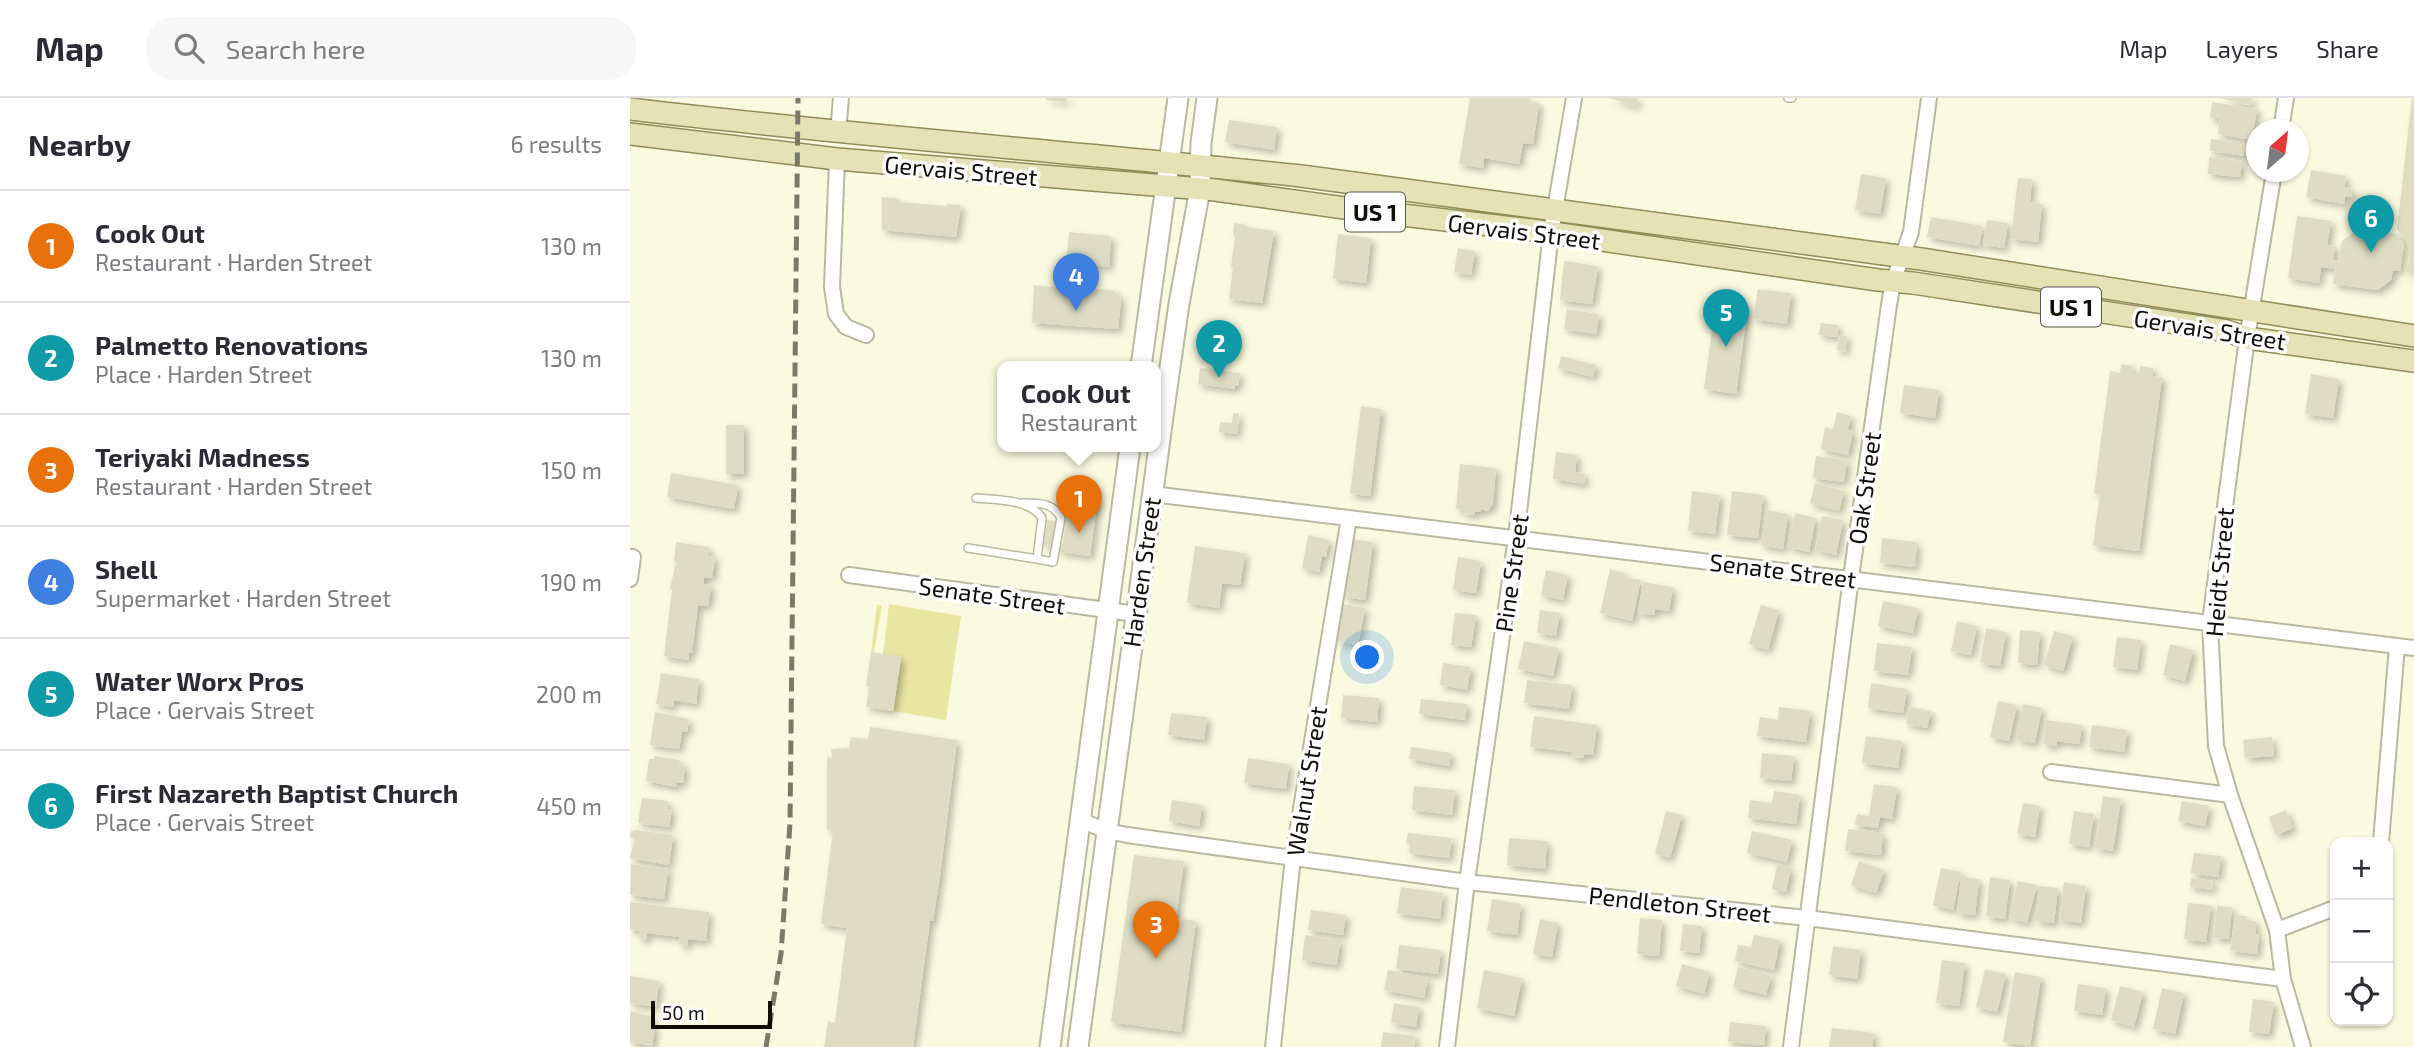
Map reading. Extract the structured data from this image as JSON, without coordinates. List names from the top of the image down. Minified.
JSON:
{"streets":{"main road":["Gervais Street","US 1","Harden Street"],"street":["Oak Street","Senate Street","Heidt Street","Pine Street","Walnut Street","Pendleton Street"]},"crossings":[["Gervais Street","Oak Street"],["Gervais Street","Harden Street"],["Gervais Street","Heidt Street"],["Gervais Street","Pine Street"],["Oak Street","Senate Street"],["Oak Street","Pendleton Street"],["Senate Street","Harden Street"],["Senate Street","Heidt Street"],["Senate Street","Pine Street"],["Senate Street","Walnut Street"],["Harden Street","Pendleton Street"],["Heidt Street","Pendleton Street"],["Pine Street","Pendleton Street"],["Walnut Street","Pendleton Street"]],"scale_bar":"50 m","north":"top right","page":{"header":"Map","search":"Search here","nav":["Map","Layers","Share"],"heading":["Nearby","6 results"],"list":[{"mark":"1","name":"Cook Out","note":"Restaurant · Harden Street","value":"130 m"},{"mark":"2","name":"Palmetto Renovations","note":"Place · Harden Street","value":"130 m"},{"mark":"3","name":"Teriyaki Madness","note":"Restaurant · Harden Street","value":"150 m"},{"mark":"4","name":"Shell","note":"Supermarket · Harden Street","value":"190 m"},{"mark":"5","name":"Water Worx Pros","note":"Place · Gervais Street","value":"200 m"},{"mark":"6","name":"First Nazareth Baptist Church","note":"Place · Gervais Street","value":"450 m"}],"pins":["6","4","5","2","1","3"],"popup":["Cook Out","Restaurant"],"map_buttons":["+","−"],"scale":"50 m"}}
